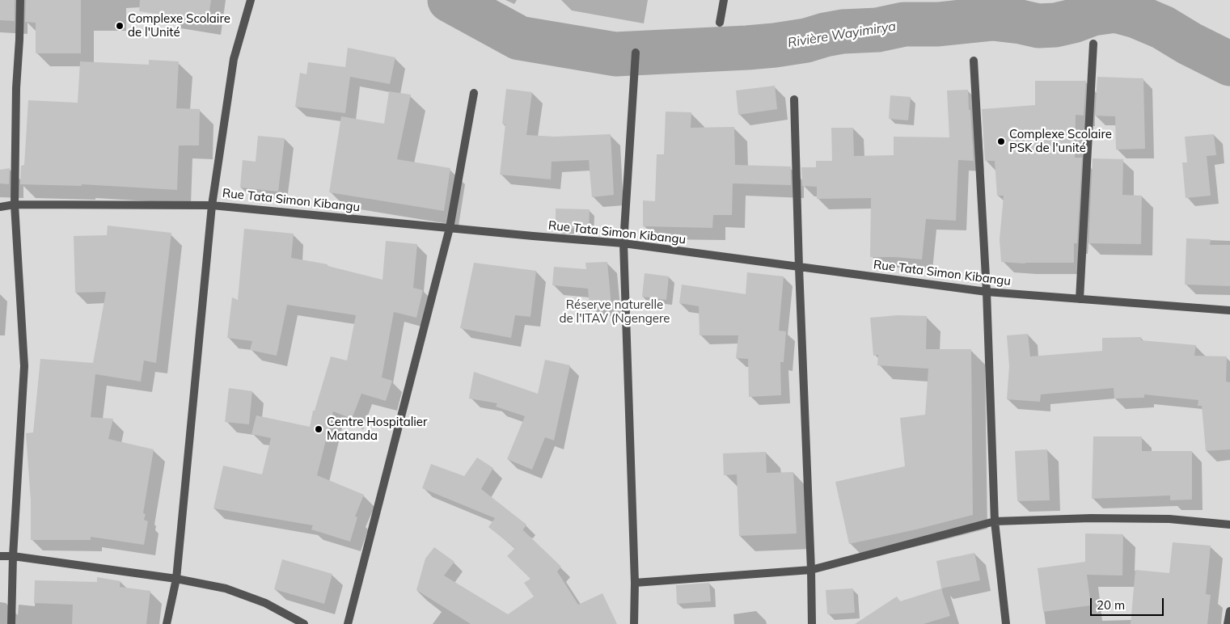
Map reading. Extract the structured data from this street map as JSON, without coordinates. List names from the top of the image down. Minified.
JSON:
{"streets":{"street":["Rue Tata Simon Kibangu"]},"water":["Rivière Wayimirya"],"parks":["Réserve naturelle de l'ITAV (Ngengere"],"places":["Complexe Scolaire de l'Unité","Complexe Scolaire PSK de l'unité","Centre Hospitalier Matanda"],"scale_bar":"20 m"}
